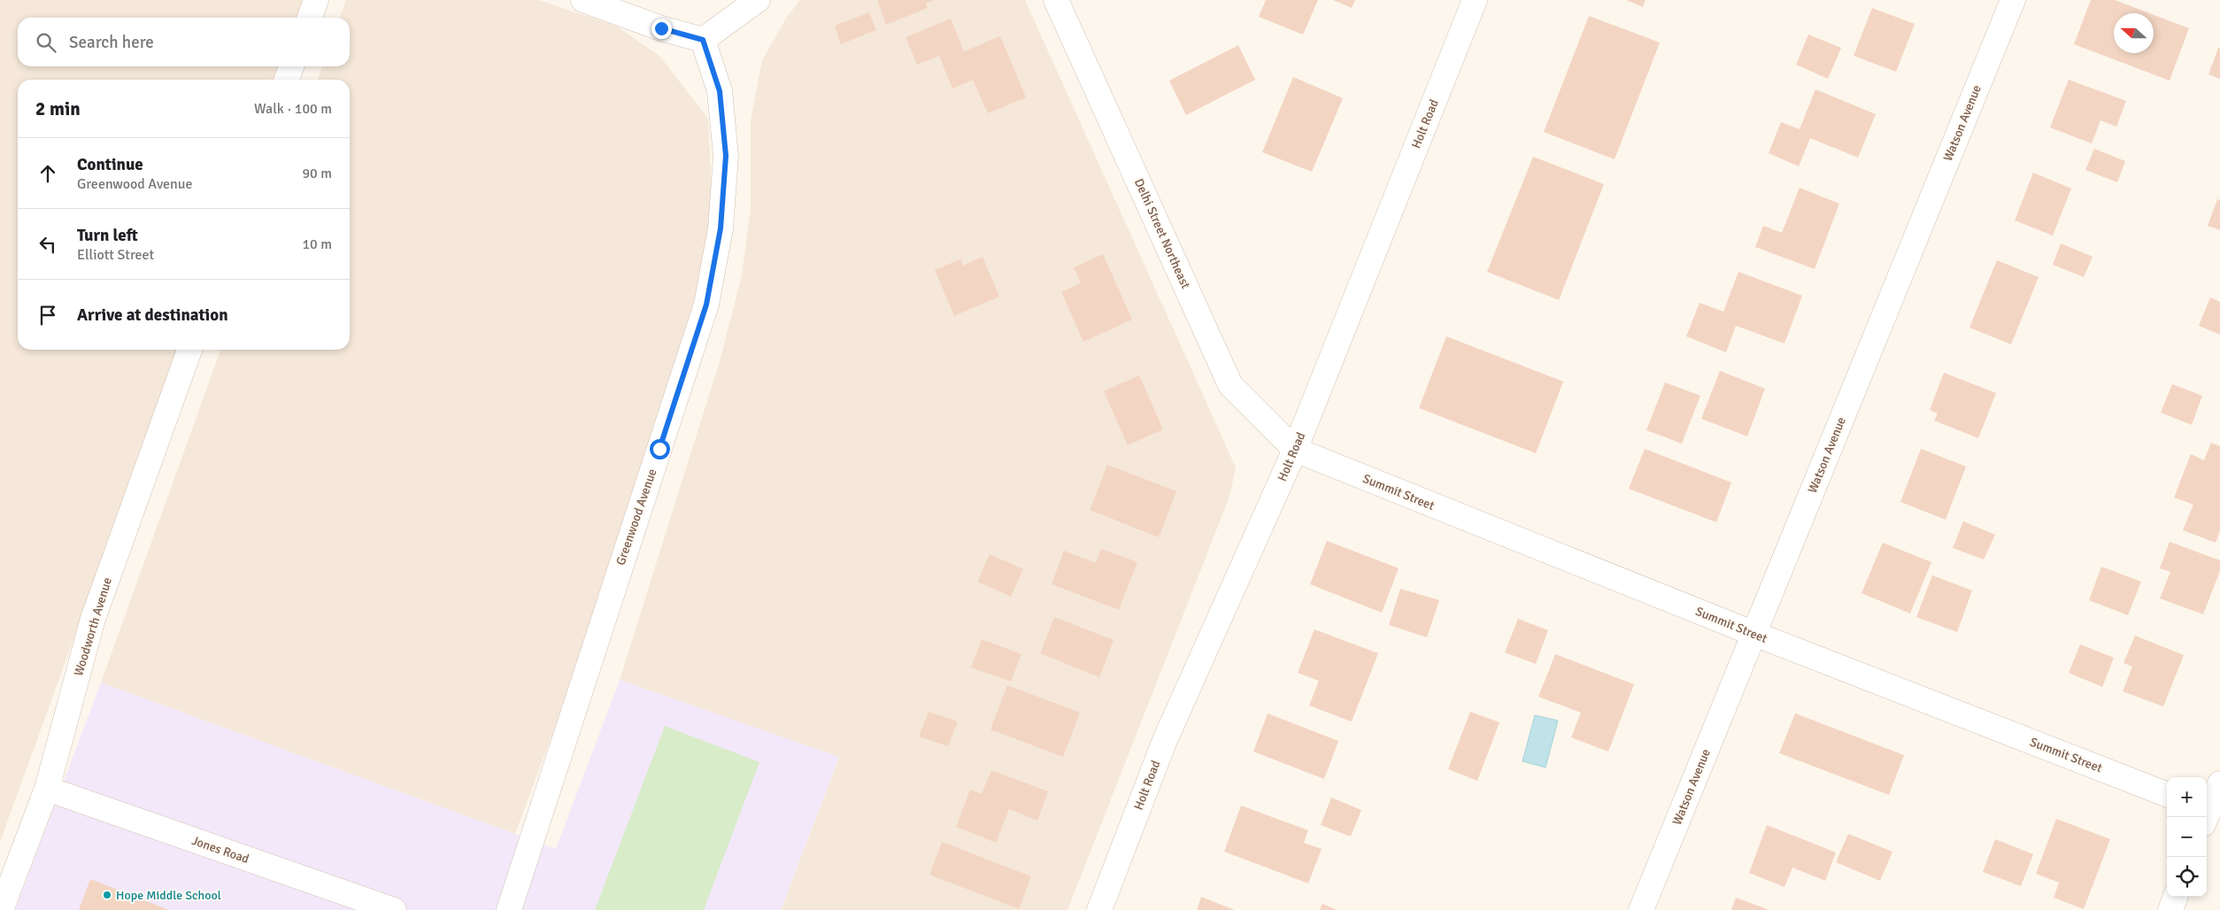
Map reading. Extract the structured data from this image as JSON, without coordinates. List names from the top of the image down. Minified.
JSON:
{"streets":{"street":["Watson Avenue","Holt Road","Delhi Street Northeast","Summit Street","Greenwood Avenue","Woodworth Avenue","Jones Road"]},"crossings":[["Watson Avenue","Summit Street"],["Holt Road","Delhi Street Northeast"],["Holt Road","Summit Street"],["Delhi Street Northeast","Summit Street"],["Woodworth Avenue","Jones Road"]],"places":["Hope Middle School"],"north":"left","page":{"search":"Search here","heading":["2 min","Walk · 100 m"],"list":[["Continue","Greenwood Avenue","90 m"],["Turn left","Elliott Street","10 m"],"Arrive at destination"],"map_buttons":["+","−"]}}
